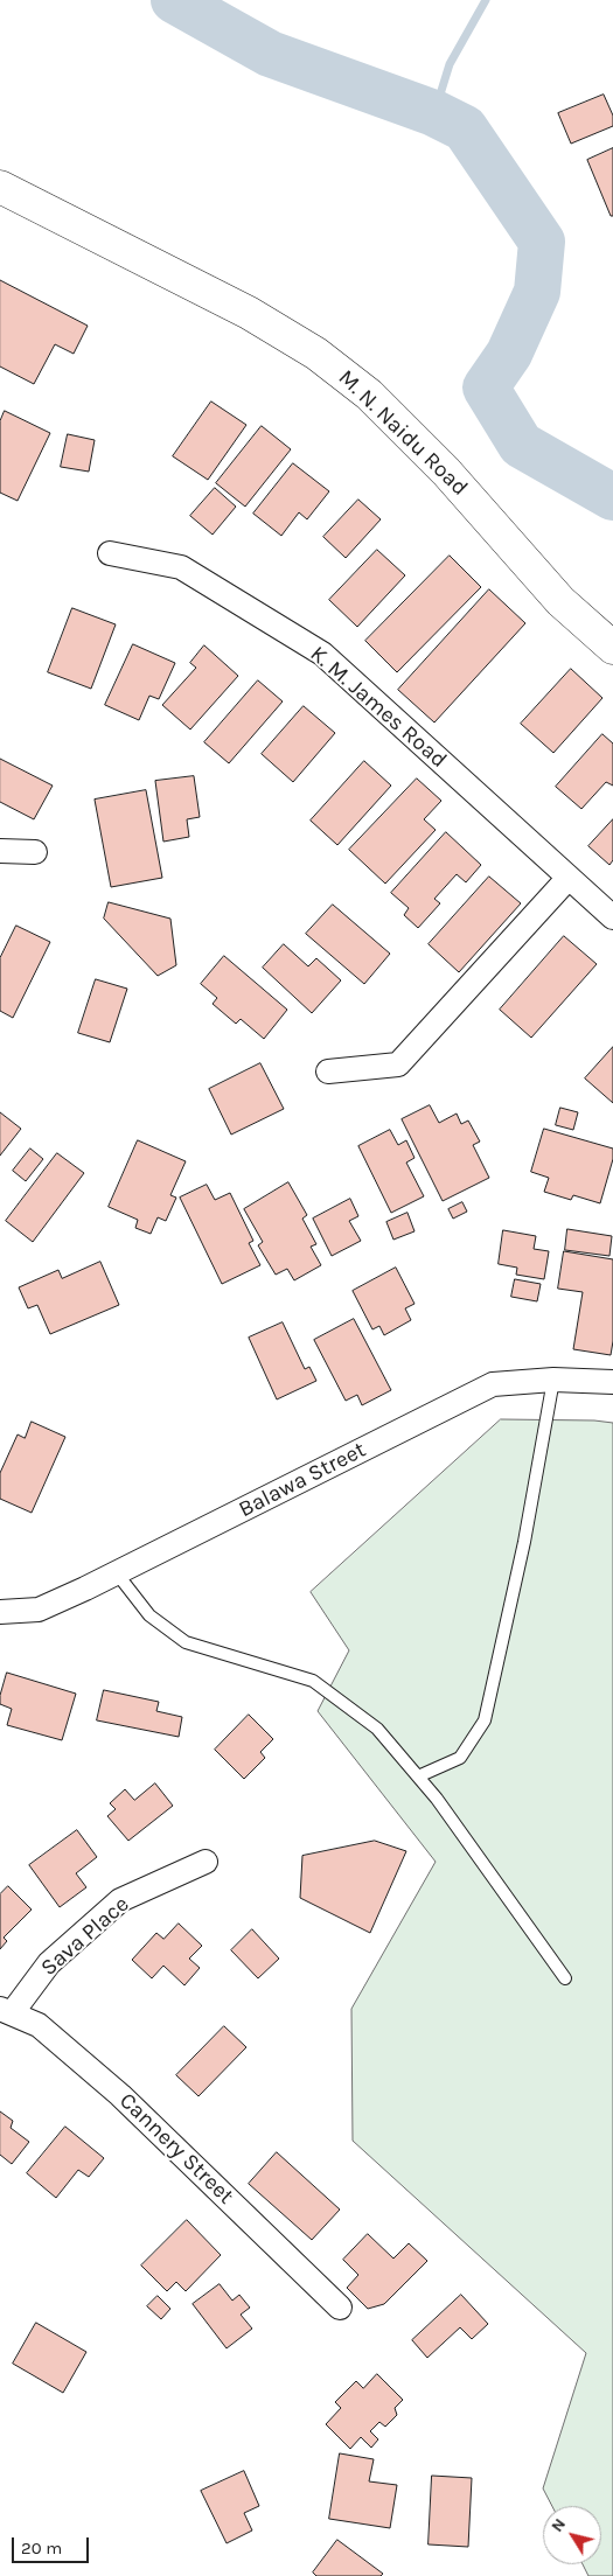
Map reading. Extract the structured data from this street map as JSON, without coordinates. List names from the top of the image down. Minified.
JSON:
{"streets":{"main road":["M. N. Naidu Road"],"street":["K. M. James Road","Balawa Street","Sava Place","Cannery Street"]},"crossings":[["Sava Place","Cannery Street"]],"scale_bar":"20 m","north":"top left"}
